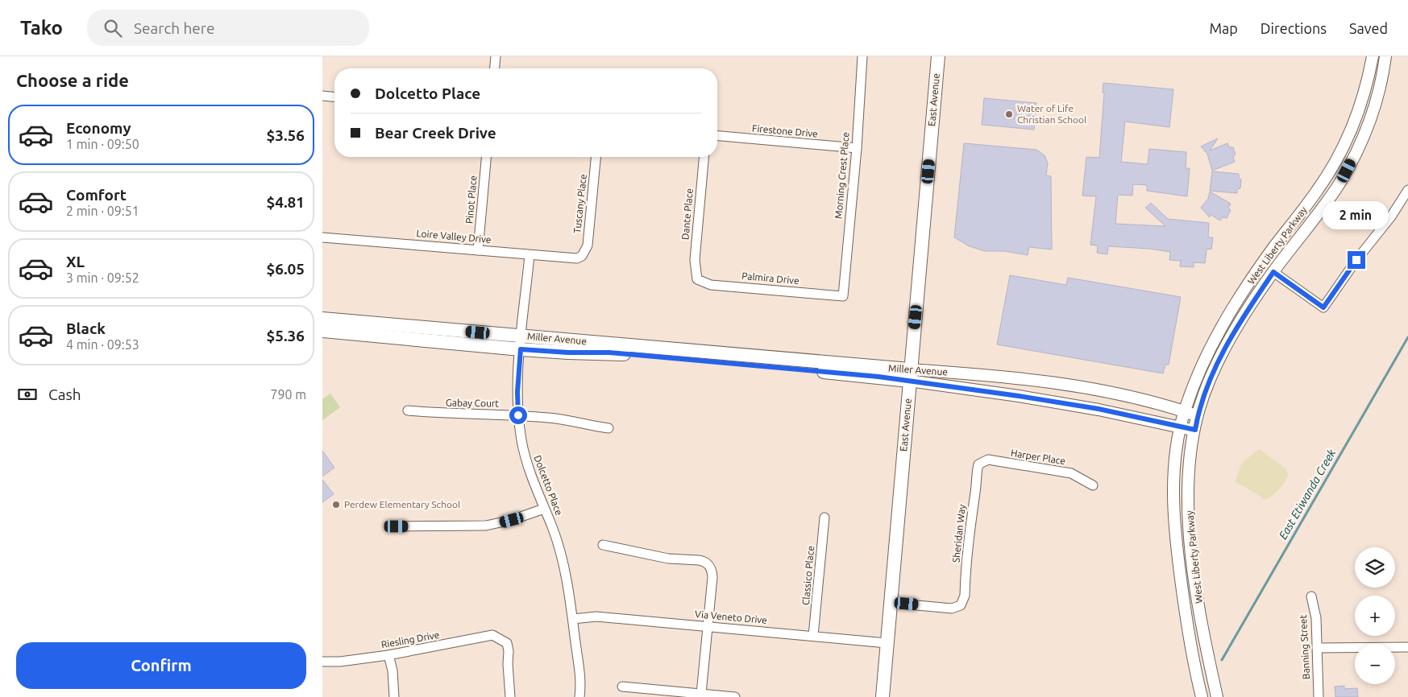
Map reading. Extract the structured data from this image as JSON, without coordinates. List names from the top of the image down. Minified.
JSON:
{"streets":{"main road":["East Avenue","Miller Avenue"],"street":["Firestone Drive","Morning Crest Place","Pinot Place","Tuscany Place","Dante Place","Loire Valley Drive","West Liberty Parkway","Palmira Drive","Gabay Court","Harper Place","Dolcetto Place","Sheridan Way","Classico Place","Via Veneto Drive","Riesling Drive","Banning Street"]},"crossings":[["East Avenue","Miller Avenue"],["East Avenue","Sheridan Way"],["East Avenue","Via Veneto Drive"],["Firestone Drive","Morning Crest Place"],["Morning Crest Place","Palmira Drive"],["Pinot Place","Loire Valley Drive"],["Tuscany Place","Loire Valley Drive"],["Dante Place","Palmira Drive"],["Loire Valley Drive","Dolcetto Place"],["West Liberty Parkway","Miller Avenue"],["Miller Avenue","Dolcetto Place"],["Gabay Court","Dolcetto Place"],["Harper Place","Sheridan Way"],["Dolcetto Place","Via Veneto Drive"],["Classico Place","Via Veneto Drive"]],"water":["East Etiwanda Creek"],"places":["Water of Life Christian School","Perdew Elementary School"],"page":{"header":"Tako","search":"Search here","nav":["Map","Directions","Saved"],"heading":"Choose a ride","banner":["Dolcetto Place","Bear Creek Drive"],"list":[{"name":"Economy","note":"1 min · 09:50","value":"$3.56"},{"name":"Comfort","note":"2 min · 09:51","value":"$4.81"},{"name":"XL","note":"3 min · 09:52","value":"$6.05"},{"name":"Black","note":"4 min · 09:53","value":"$5.36"}],"bubble":"2 min","pay":["Cash","790 m"],"map_buttons":["+","−"],"buttons":"Confirm"}}
